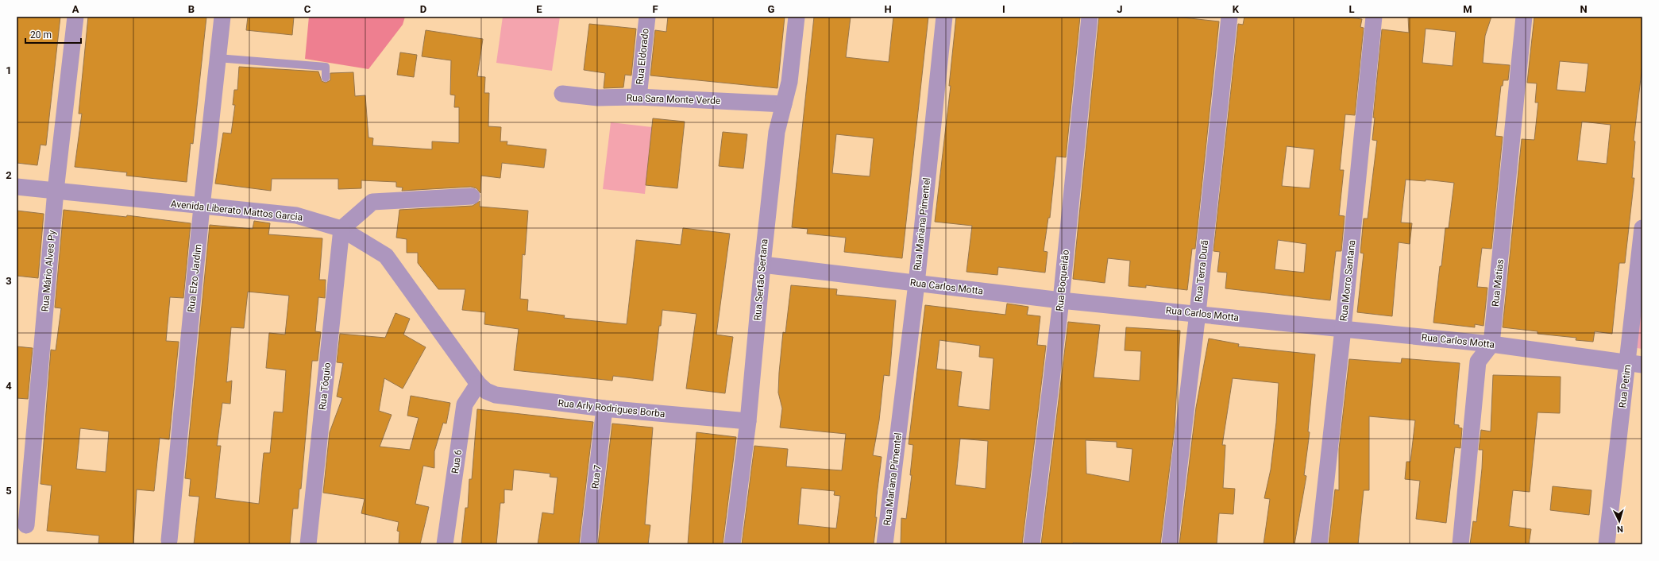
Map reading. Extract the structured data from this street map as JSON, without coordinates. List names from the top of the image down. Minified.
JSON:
{"streets":{"street":["Rua Eldorado","Rua Sara Monte Verde","Avenida Liberato Mattos Garcia","Rua Mariana Pímentel","Rua Mário Alves Py","Rua Terra Durã","Rua Elzo Jardim","Rua Sertão Sertana","Rua Boqueirão","Rua Morro Santana","Rua Matias","Rua Carlos Motta","Rua Tóquio","Rua Petim","Rua Arly Rodrigues Borba","Rua 6","Rua 7"]},"crossings":[["Rua Eldorado","Rua Sara Monte Verde"],["Rua Sara Monte Verde","Rua Sertão Sertana"],["Avenida Liberato Mattos Garcia","Rua Mário Alves Py"],["Avenida Liberato Mattos Garcia","Rua Elzo Jardim"],["Avenida Liberato Mattos Garcia","Rua Tóquio"],["Avenida Liberato Mattos Garcia","Rua Arly Rodrigues Borba"],["Avenida Liberato Mattos Garcia","Rua 6"],["Rua Mariana Pímentel","Rua Carlos Motta"],["Rua Terra Durã","Rua Carlos Motta"],["Rua Sertão Sertana","Rua Carlos Motta"],["Rua Sertão Sertana","Rua Arly Rodrigues Borba"],["Rua Boqueirão","Rua Carlos Motta"],["Rua Morro Santana","Rua Carlos Motta"],["Rua Matias","Rua Carlos Motta"],["Rua Carlos Motta","Rua Petim"],["Rua Arly Rodrigues Borba","Rua 6"],["Rua Arly Rodrigues Borba","Rua 7"]],"scale_bar":"20 m","north":"bottom","grid":{"columns":["A","B","C","D","E","F","G","H","I","J","K","L","M","N"],"rows":["1","2","3","4","5"]}}
